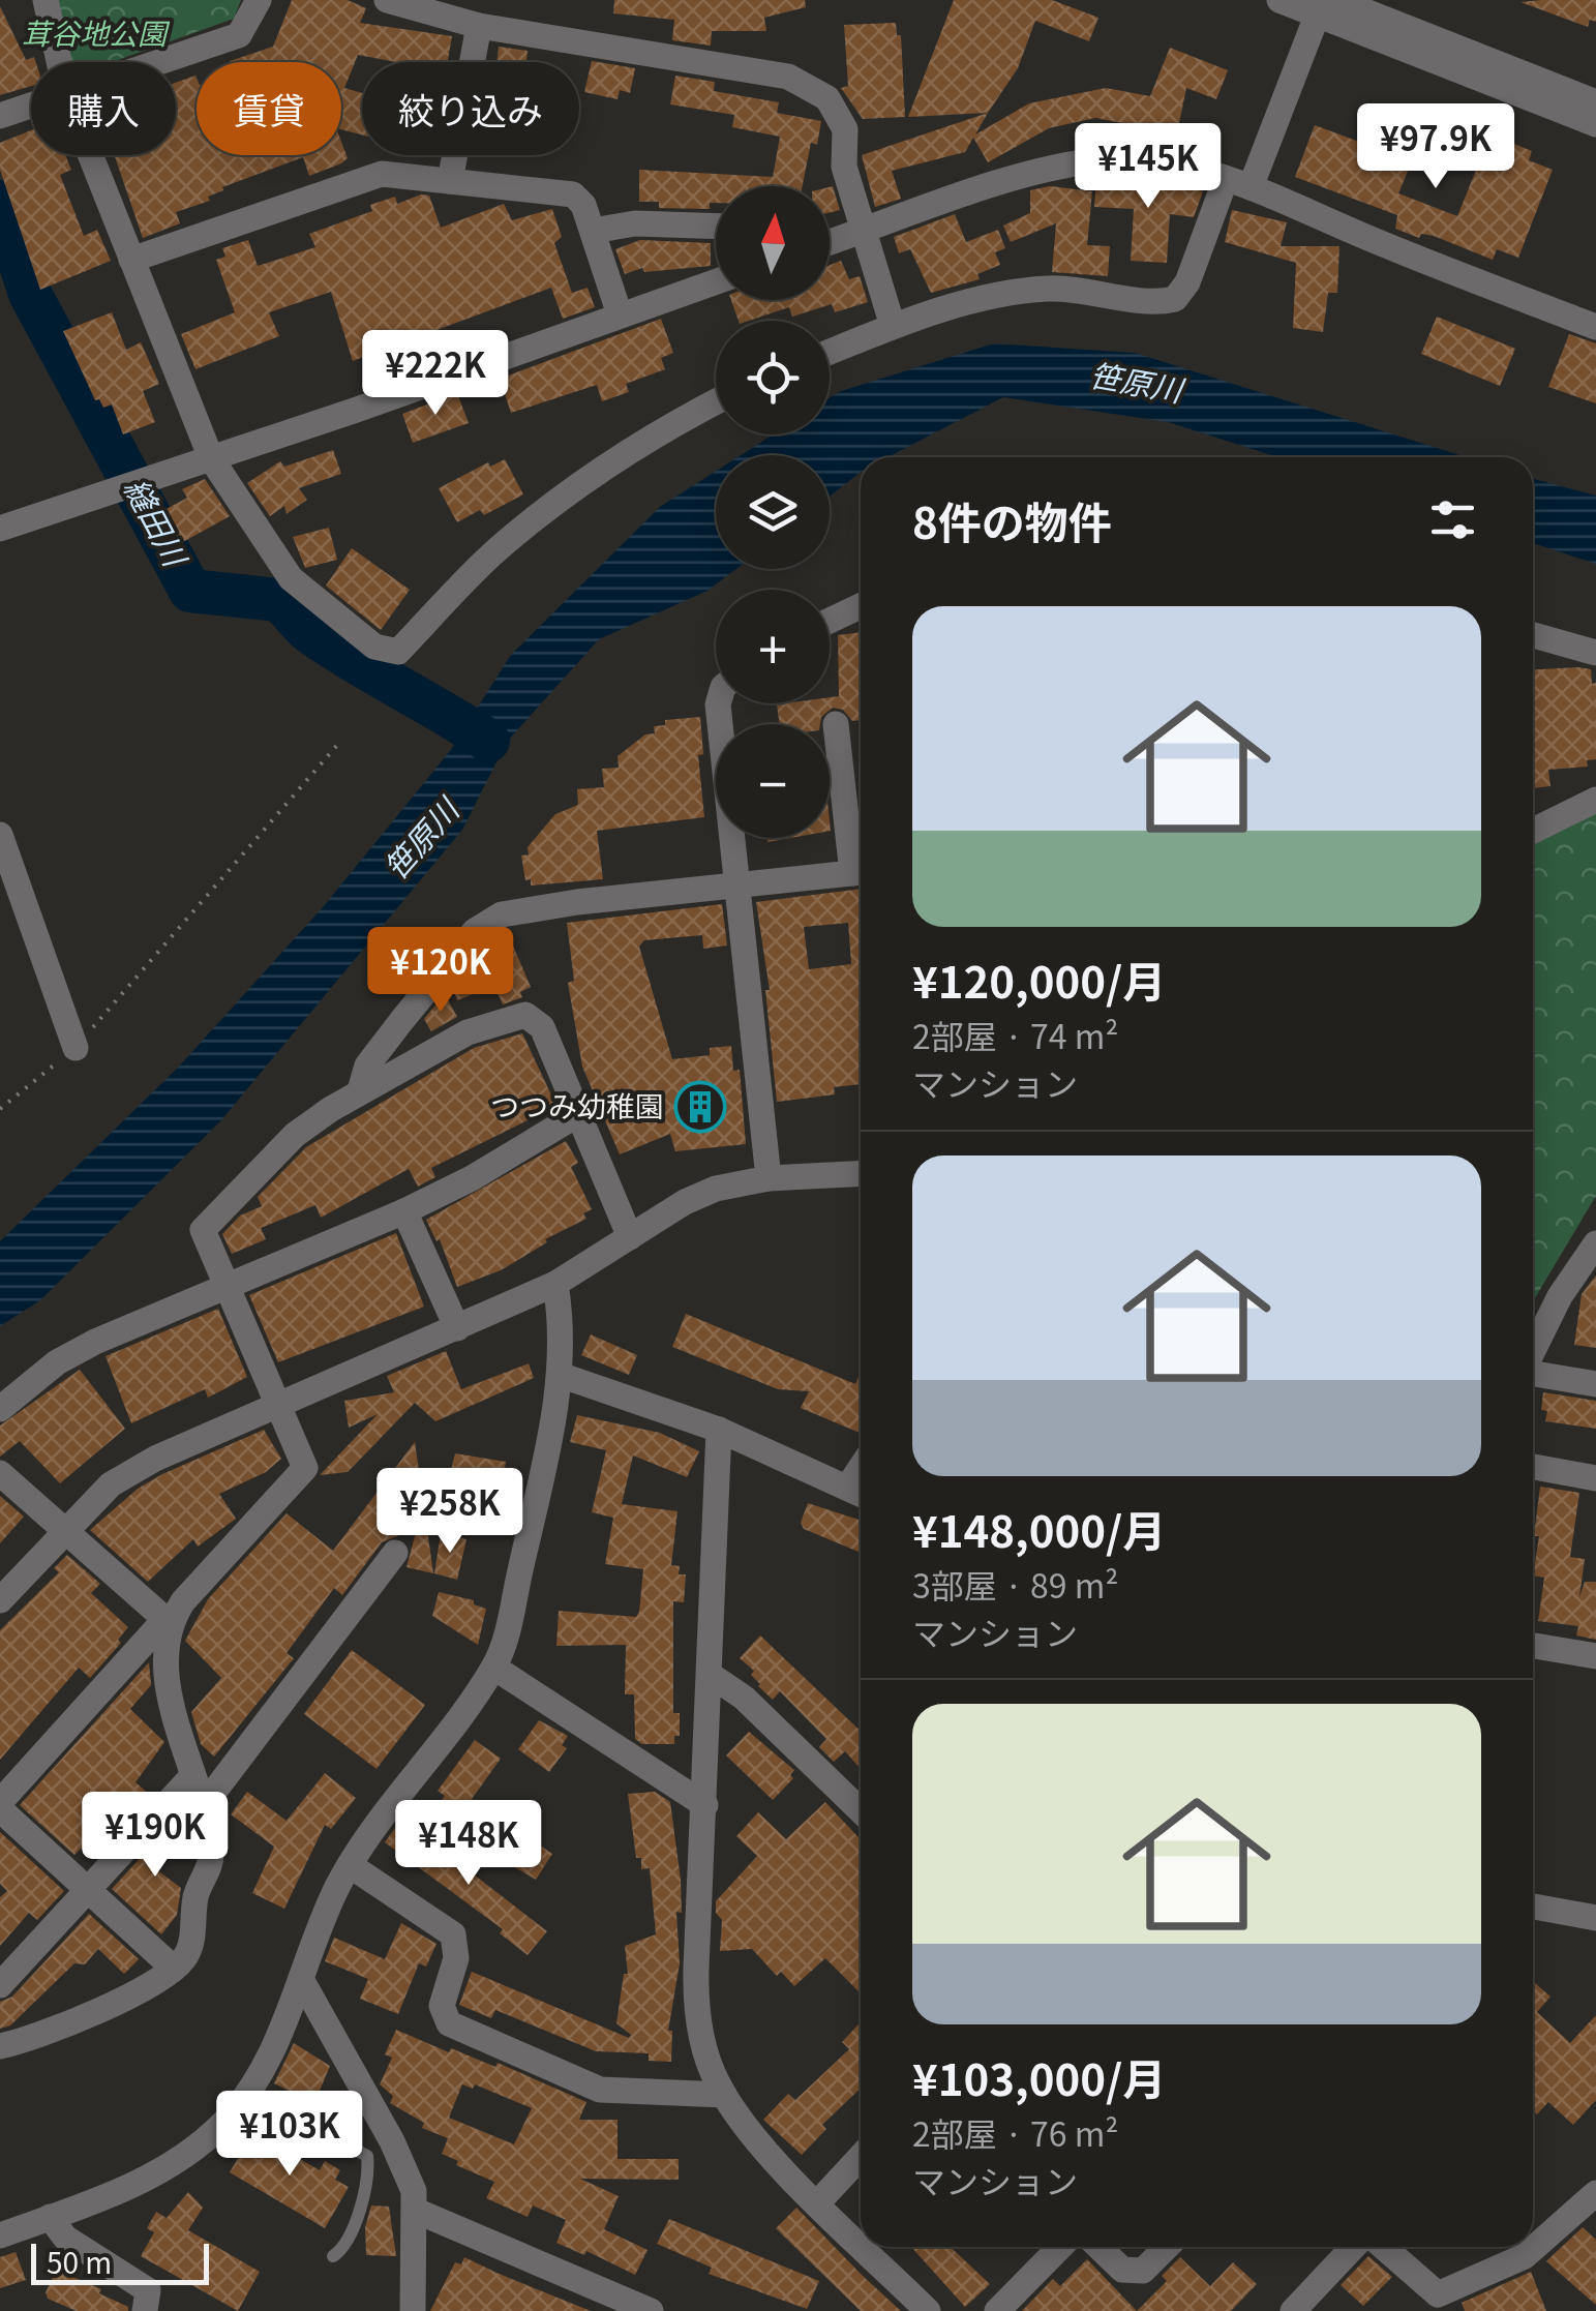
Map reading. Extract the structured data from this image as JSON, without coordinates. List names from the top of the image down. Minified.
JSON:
{"water":["笹原川","縫田川"],"parks":["茸谷地公園"],"places":{"building":["つつみ幼稚園"]},"scale_bar":"50 m","north":"top","page":{"chip":["購入","賃貸","絞り込み"],"price":["¥97.9K","¥145K","¥222K","¥120K","¥258K","¥190K","¥148K","¥103K"],"map_buttons":["+","−"],"heading":"8件の物件","list":[{"name":"¥120,000/月","note":"2部屋 · 74 m² · マンション"},{"name":"¥148,000/月","note":"3部屋 · 89 m² · マンション"},{"name":"¥103,000/月","note":"2部屋 · 76 m² · マンション"}],"scale":"50 m"}}
